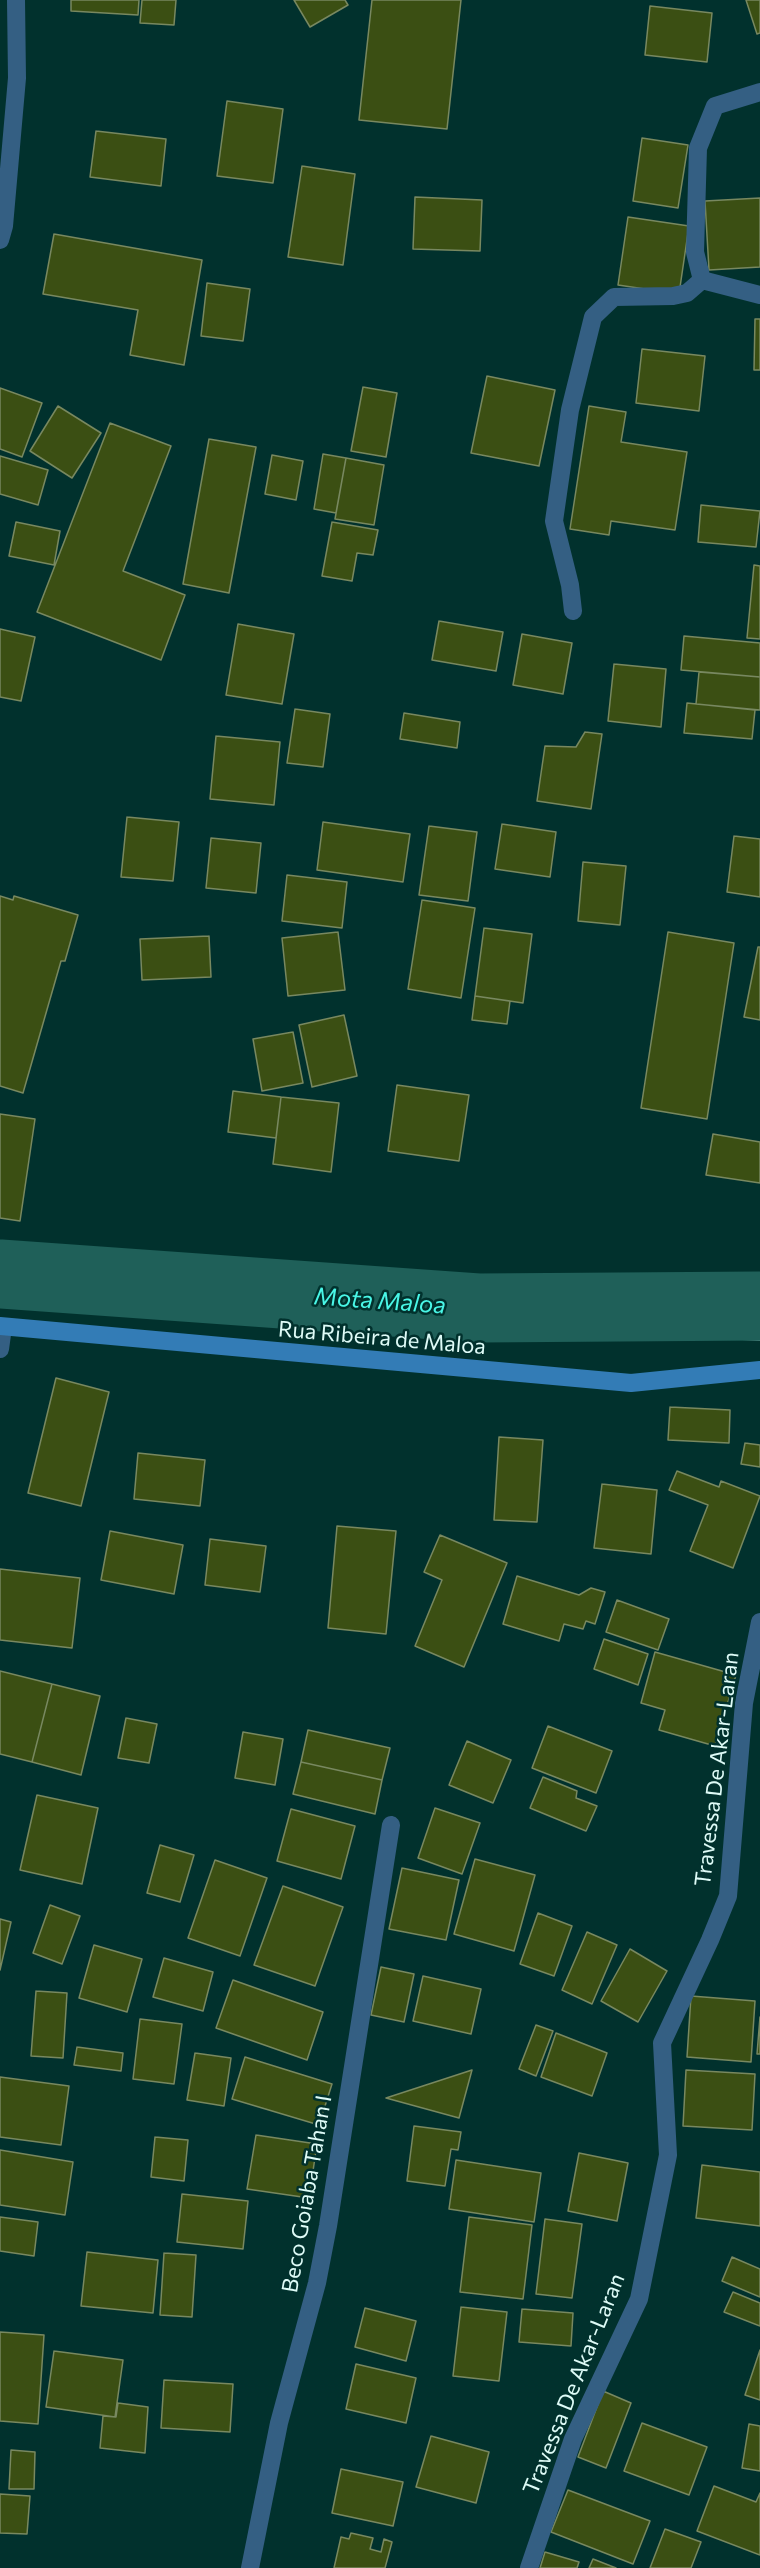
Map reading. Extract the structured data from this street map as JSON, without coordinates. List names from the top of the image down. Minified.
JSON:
{"streets":{"street":["Rua Ribeira de Maloa","Travessa De Akar-Laran","Beco Goiaba Tahan I"]},"water":["Mota Maloa"]}
